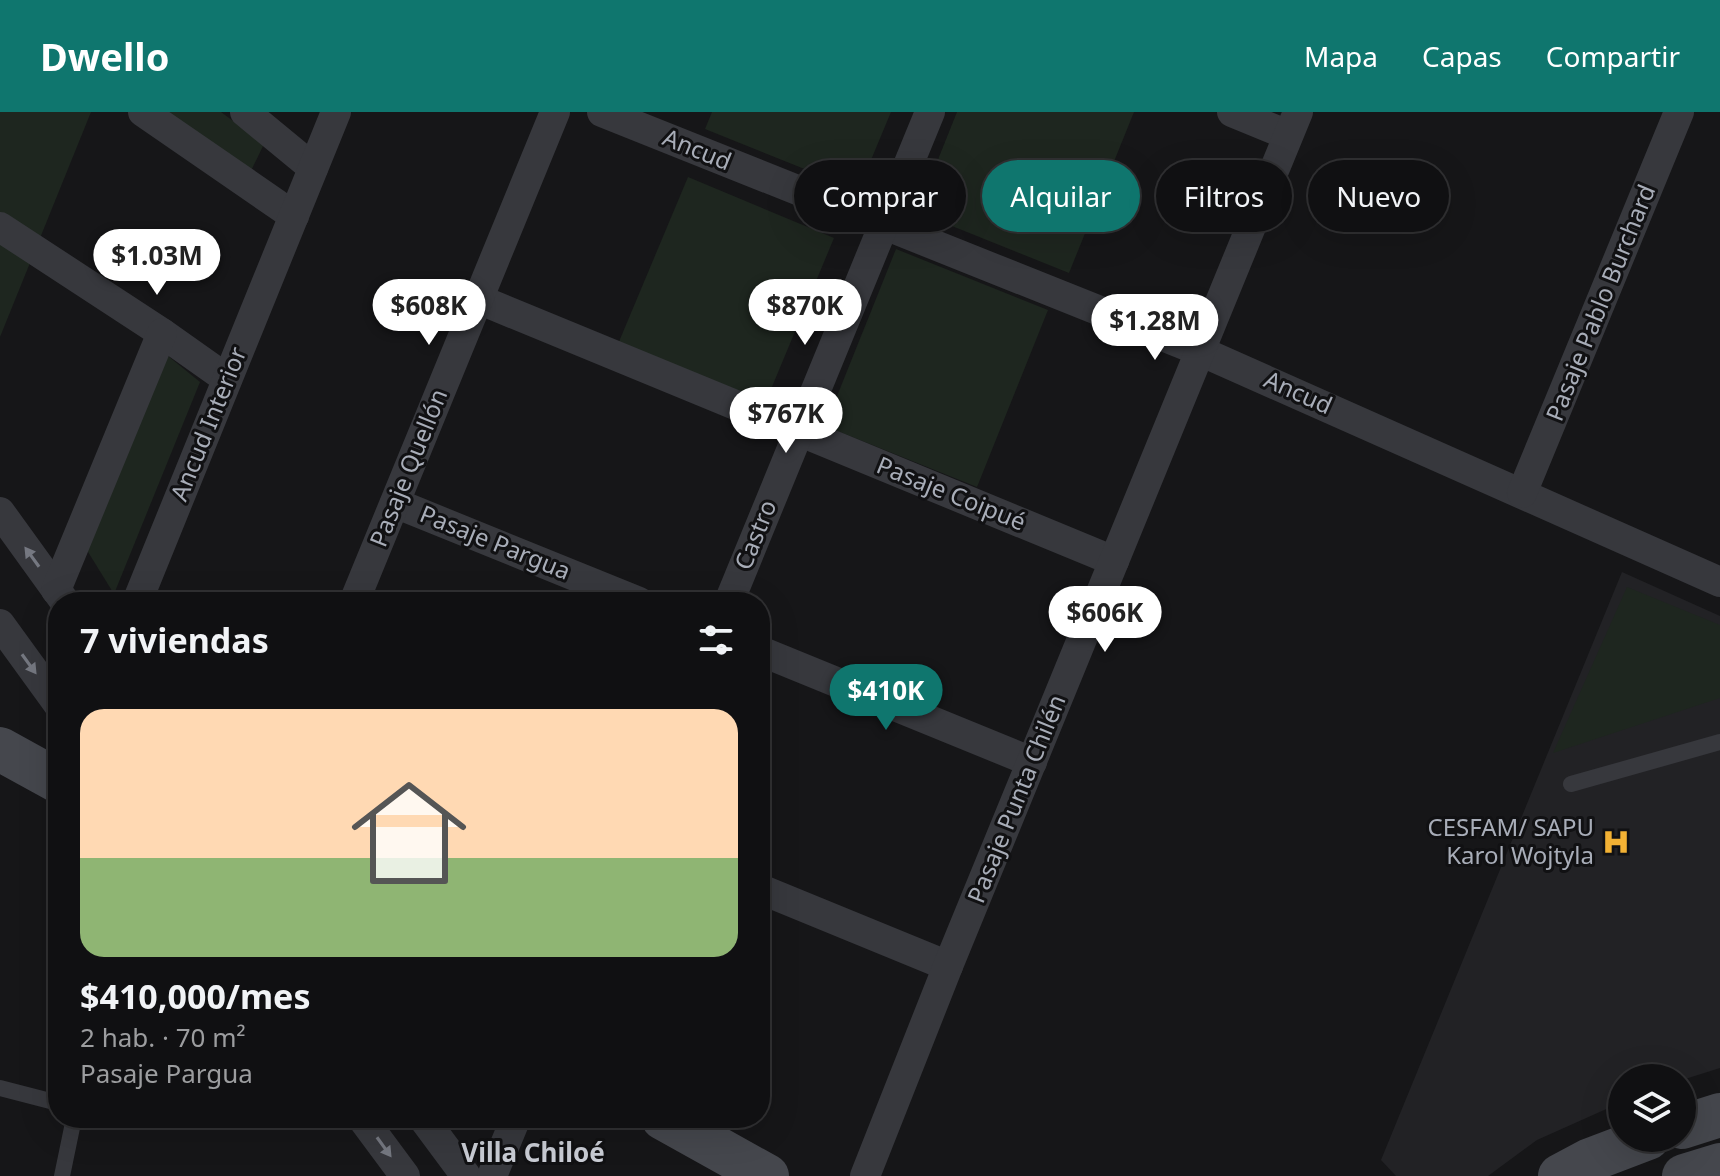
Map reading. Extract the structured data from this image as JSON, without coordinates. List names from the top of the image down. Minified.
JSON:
{"streets":{"street":["Ancud","Pasaje Pablo Burchard","Ancud Interior","Pasaje Quellón","Pasaje Coipué","Castro","Pasaje Pargua","Pasaje Punta Chilén"]},"crossings":[["Ancud","Pasaje Pablo Burchard"],["Ancud","Pasaje Punta Chilén"],["Pasaje Quellón","Pasaje Coipué"],["Pasaje Quellón","Pasaje Pargua"],["Pasaje Coipué","Castro"],["Pasaje Coipué","Pasaje Punta Chilén"]],"districts":["Villa Chiloé"],"places":{"hospital":["CESFAM/ SAPU Karol Wojtyla"]},"page":{"header":"Dwello","nav":["Mapa","Capas","Compartir"],"chip":["Comprar","Alquilar","Filtros","Nuevo"],"price":["$1.03M","$608K","$870K","$1.28M","$767K","$606K","$410K"],"heading":"7 viviendas","list":[{"name":"$410,000/mes","note":"2 hab. · 70 m² · Pasaje Pargua"}]}}
